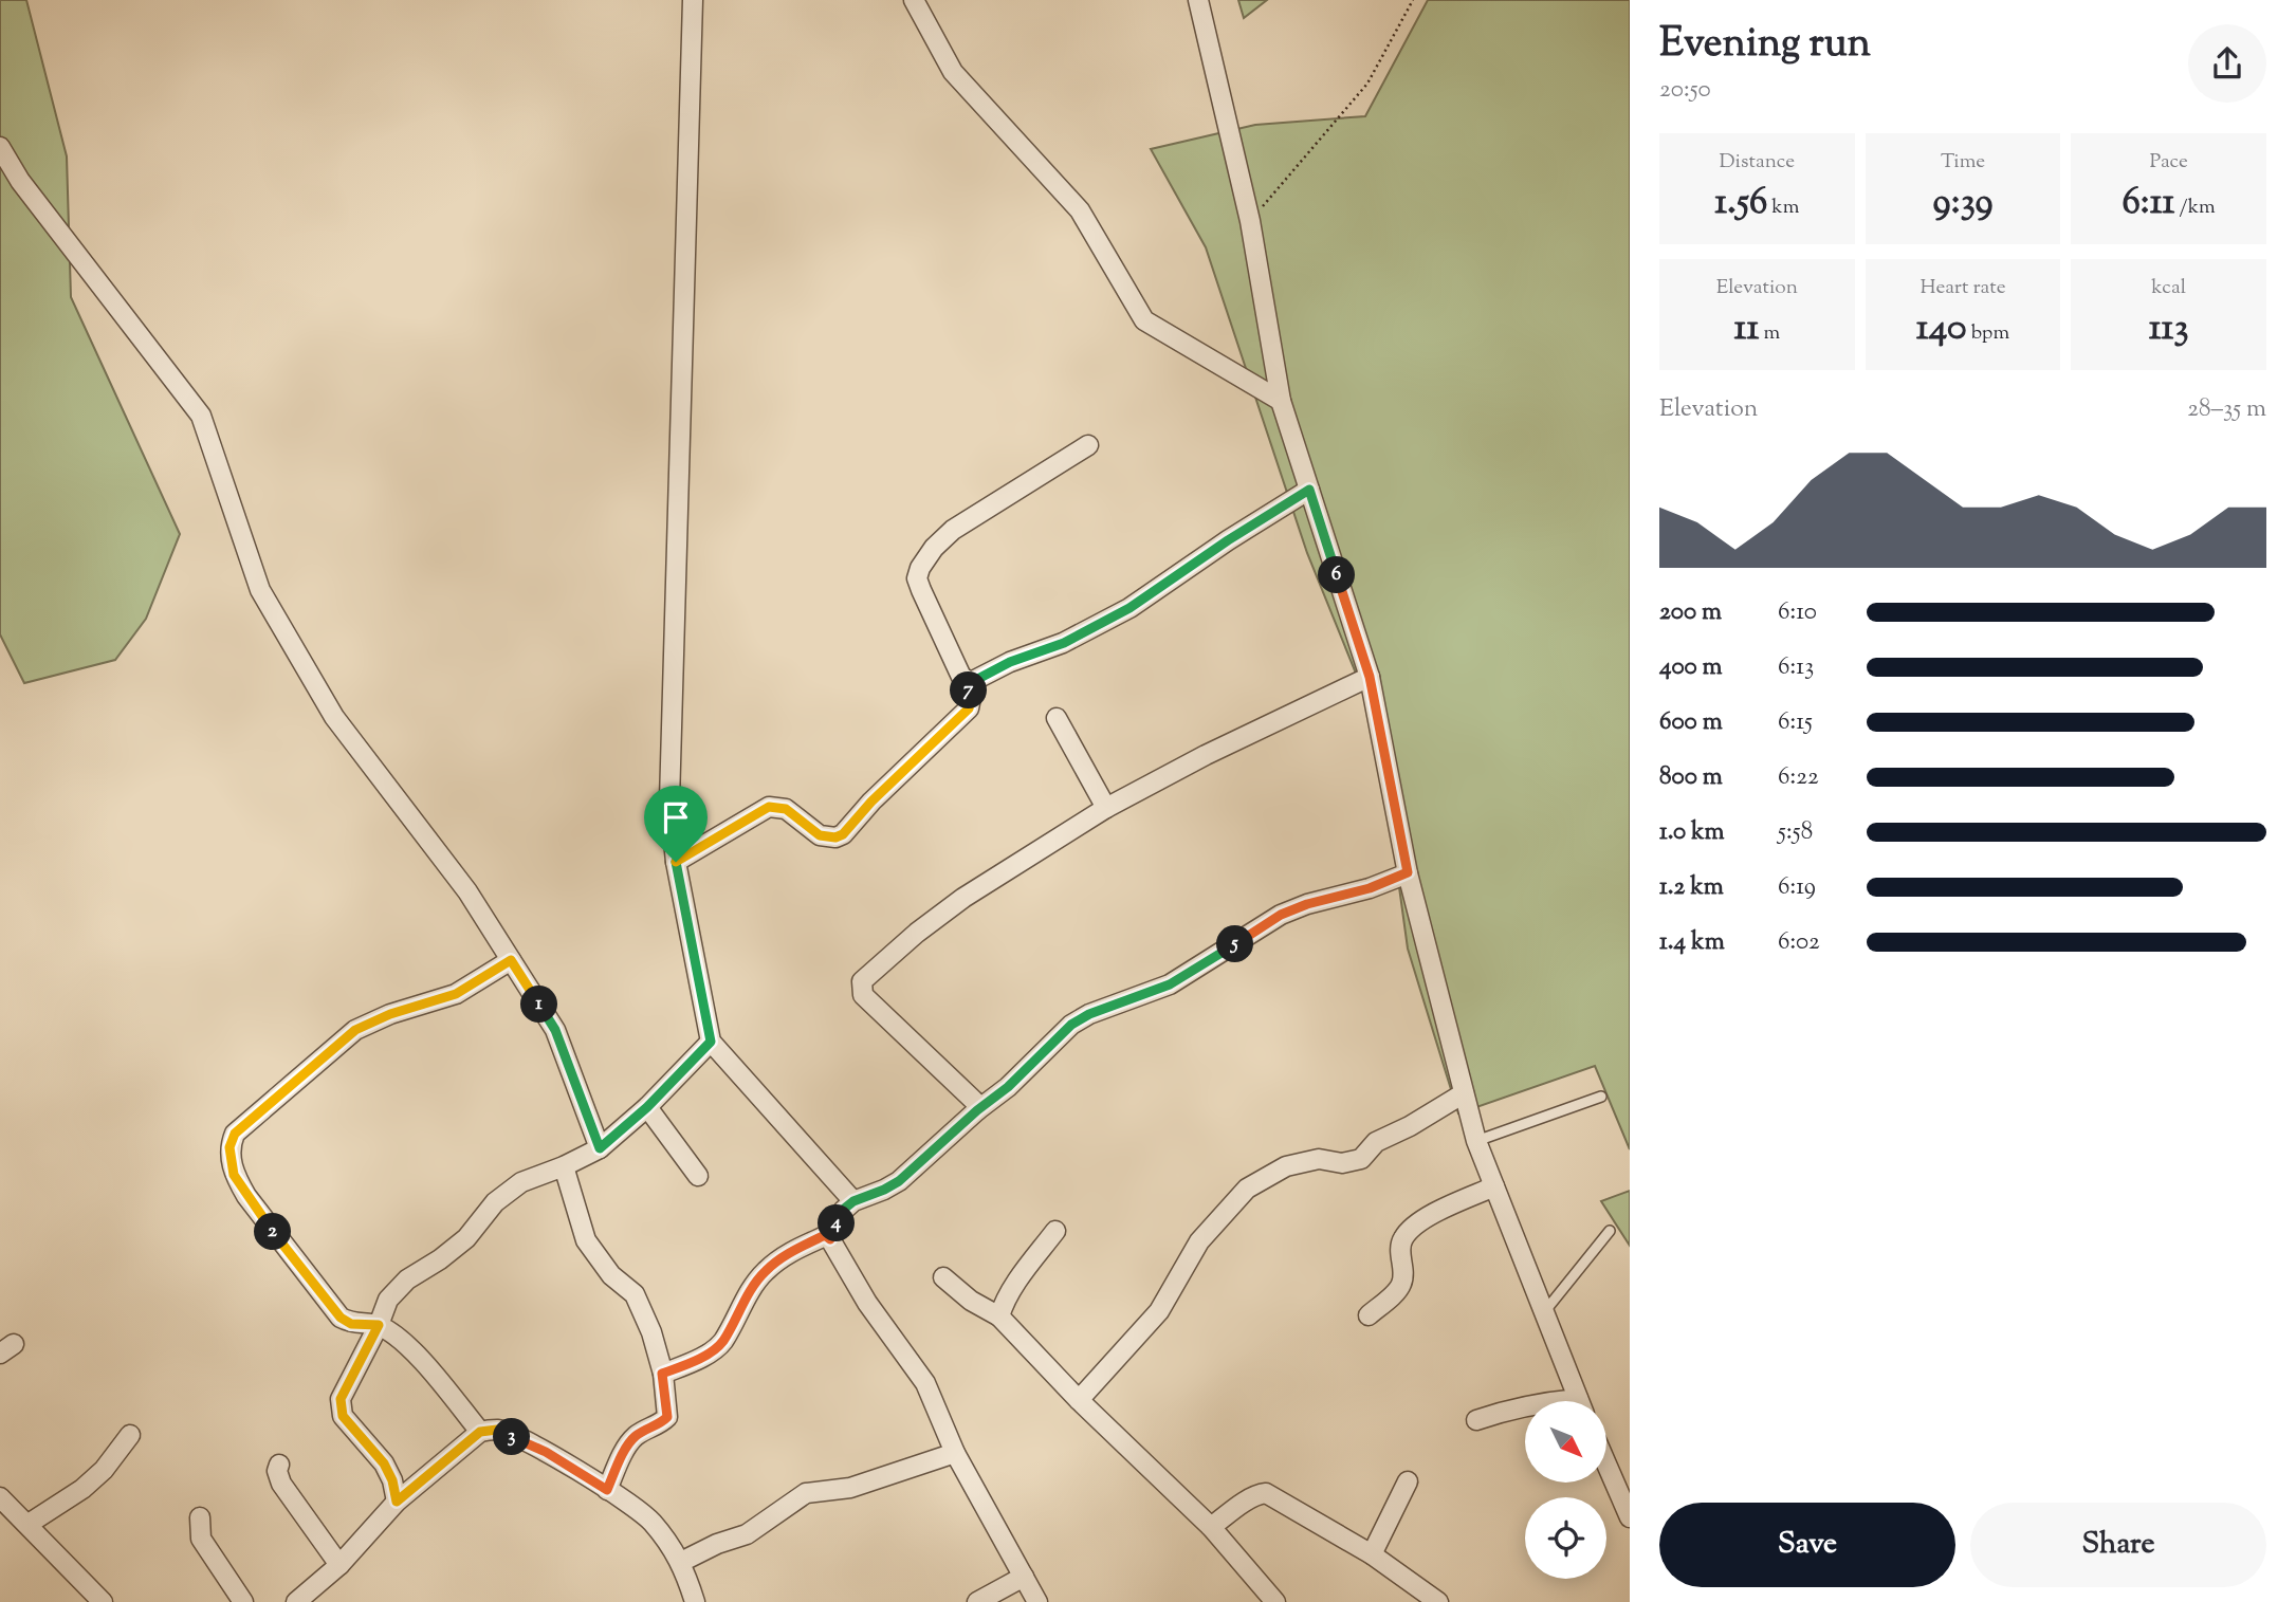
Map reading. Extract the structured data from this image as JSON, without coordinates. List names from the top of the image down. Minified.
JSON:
{"north":"bottom right","page":{"heading":["Evening run","20:50"],"stats":[["Distance","1.56 km"],["Time","9:39"],["Pace","6:11 /km"],["Elevation","11 m"],["Heart rate","140 bpm"],["kcal","113"]],"chart":["Elevation","28–35 m"],"pins":["6","7","5","1","4","2","3"],"list":[{"name":"200 m","note":"6:10"},{"name":"400 m","note":"6:13"},{"name":"600 m","note":"6:15"},{"name":"800 m","note":"6:22"},{"name":"1.0 km","note":"5:58"},{"name":"1.2 km","note":"6:19"},{"name":"1.4 km","note":"6:02"}],"buttons":["Save","Share"]}}
